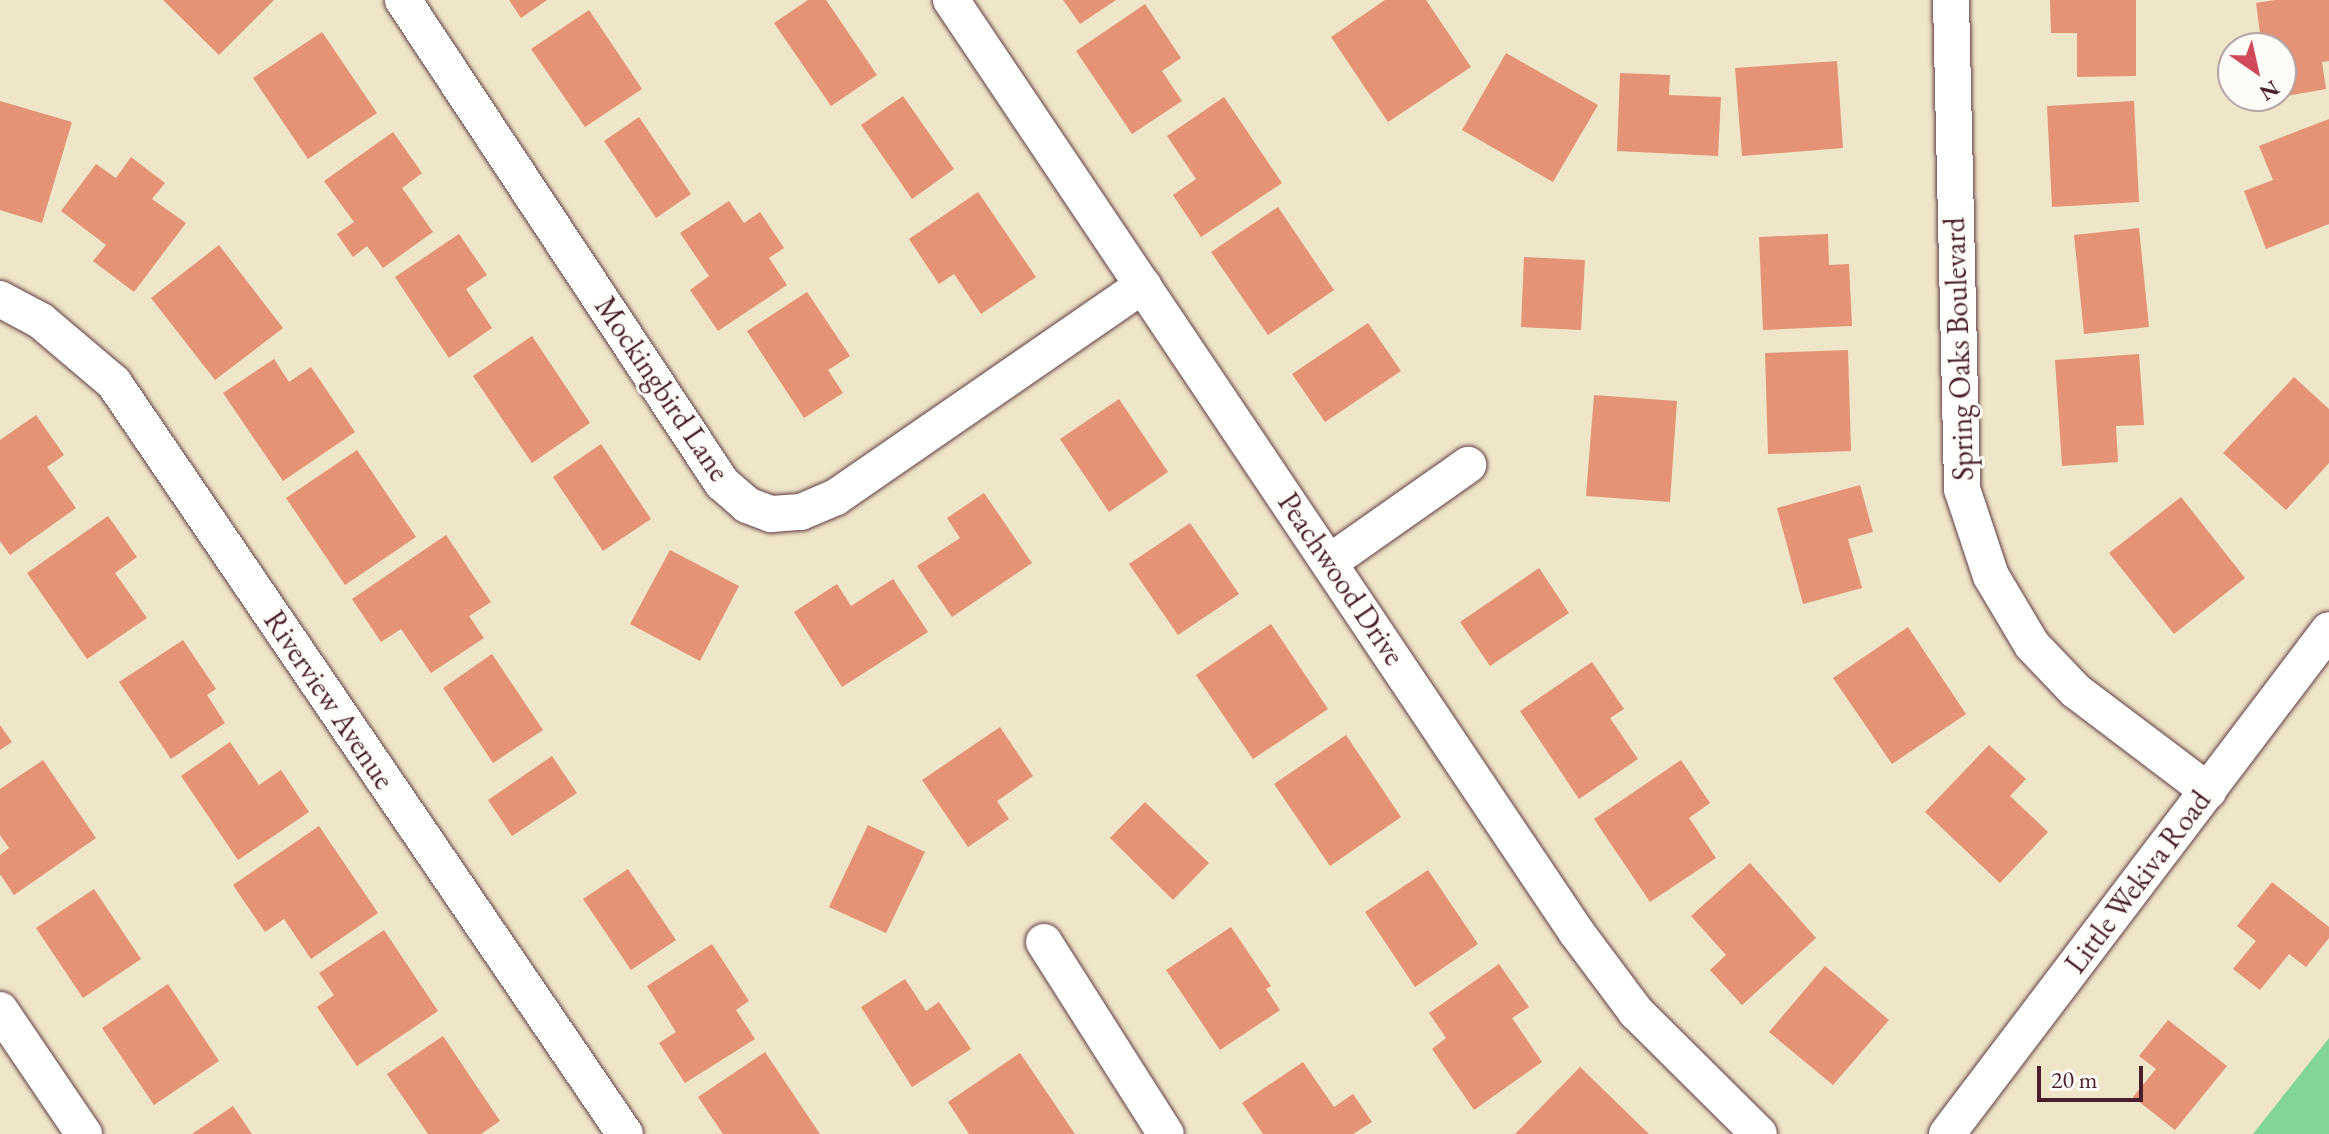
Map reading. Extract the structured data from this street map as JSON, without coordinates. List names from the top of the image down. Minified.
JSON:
{"streets":{"street":["Spring Oaks Boulevard","Mockingbird Lane","Peachwood Drive","Riverview Avenue","Little Wekiva Road"]},"crossings":[["Spring Oaks Boulevard","Little Wekiva Road"],["Mockingbird Lane","Peachwood Drive"]],"scale_bar":"20 m","north":"bottom right"}
